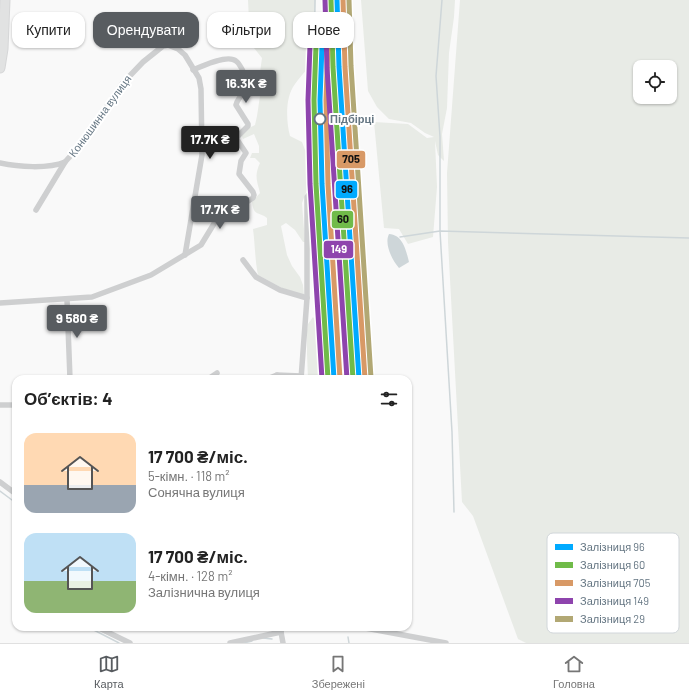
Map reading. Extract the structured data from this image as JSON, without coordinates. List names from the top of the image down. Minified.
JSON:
{"streets":{"street":["Конюшинна вулиця"]},"places":["Підбірці"],"lines":["rail line 96","rail line 60","rail line 705","rail line 149","rail line 29"],"legend":["Залізниця 96","Залізниця 60","Залізниця 705","Залізниця 149","Залізниця 29"],"page":{"chip":["Купити","Орендувати","Фільтри","Нове"],"price":["16.3K ₴","17.7K ₴","17.7K ₴","9 580 ₴"],"heading":"Об’єктів: 4","list":[{"name":"17 700 ₴/міс.","note":"5-кімн. · 118 m² · Сонячна вулиця"},{"name":"17 700 ₴/міс.","note":"4-кімн. · 128 m² · Залізнична вулиця"}],"tabs":["Карта","Збережені","Головна"]}}
